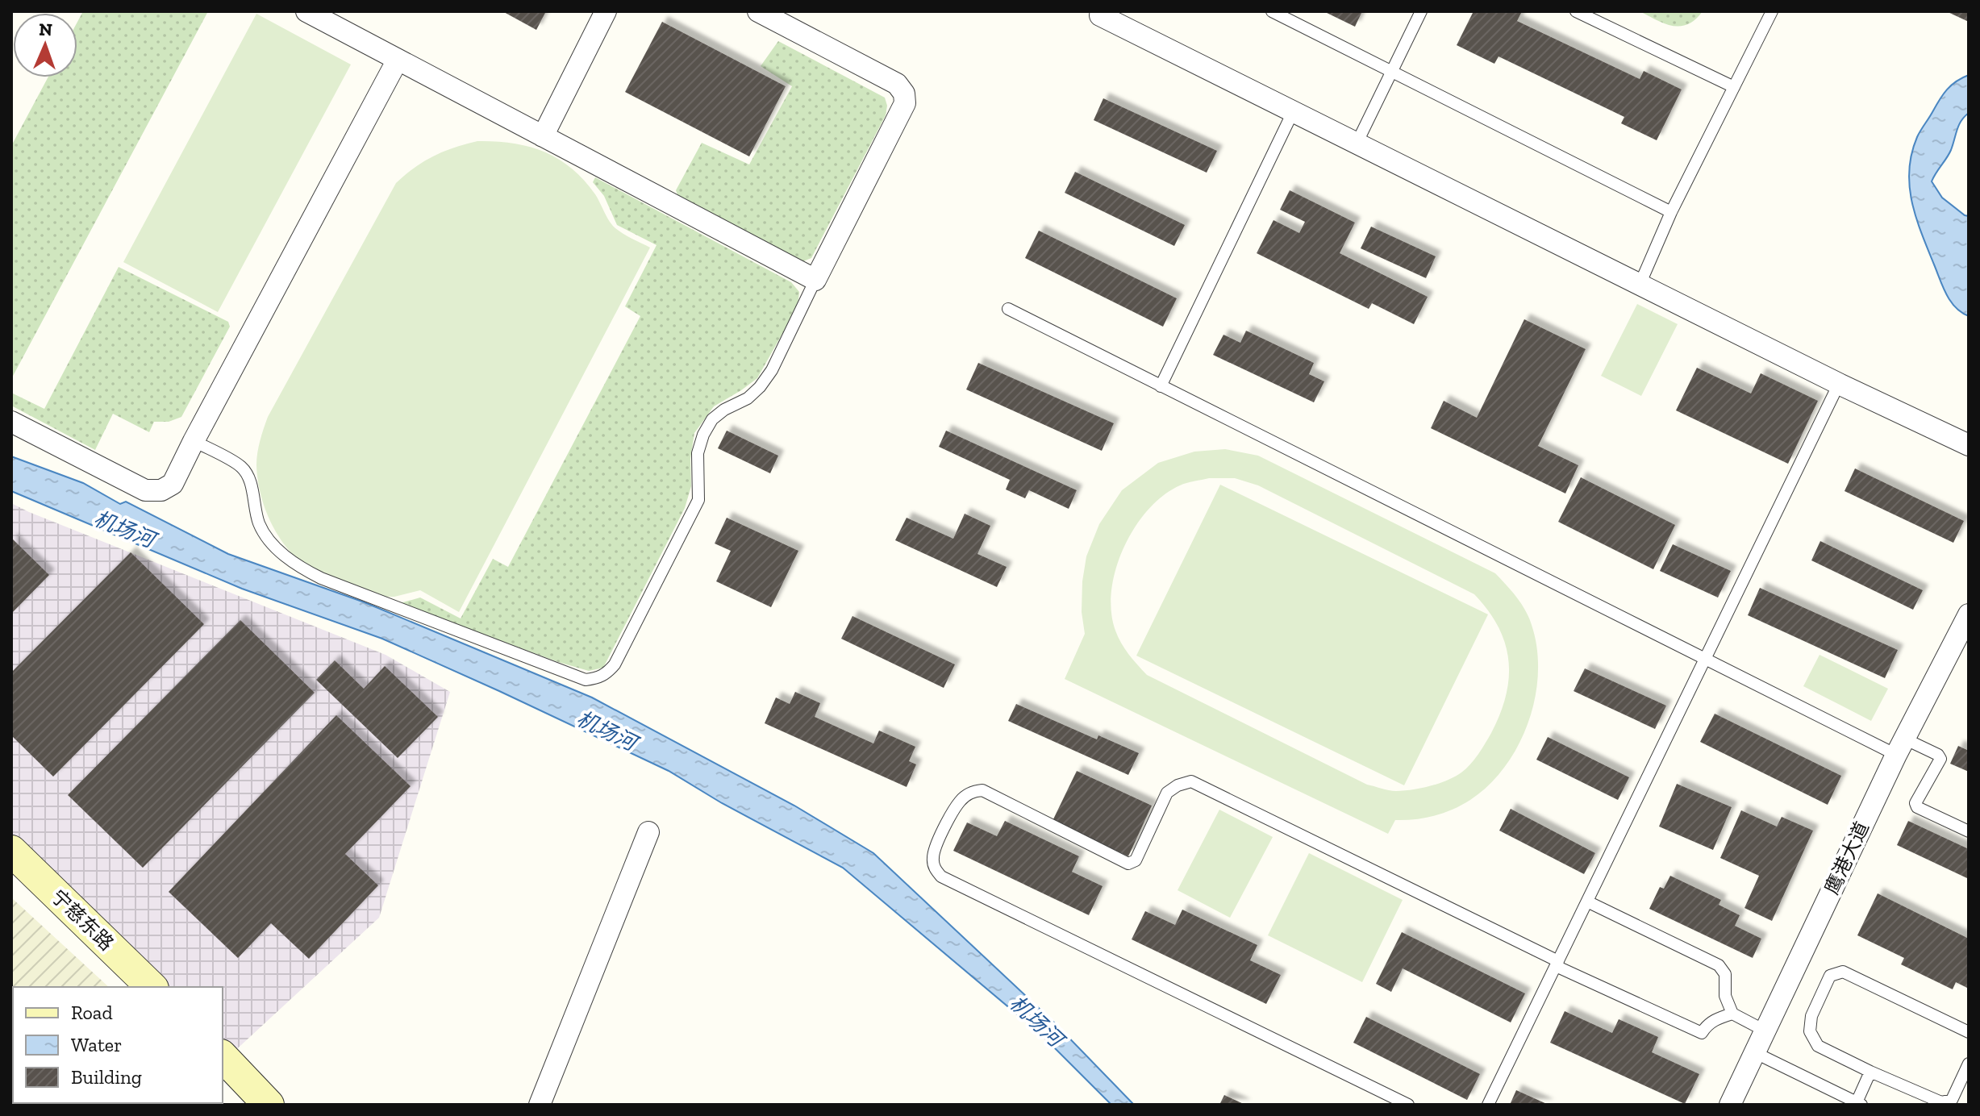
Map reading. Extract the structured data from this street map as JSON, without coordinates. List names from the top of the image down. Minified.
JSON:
{"streets":{"main road":["宁慈东路"],"street":["鹰港大道"]},"water":["机场河"],"legend":["Road","Water","Building"],"north":"top"}
